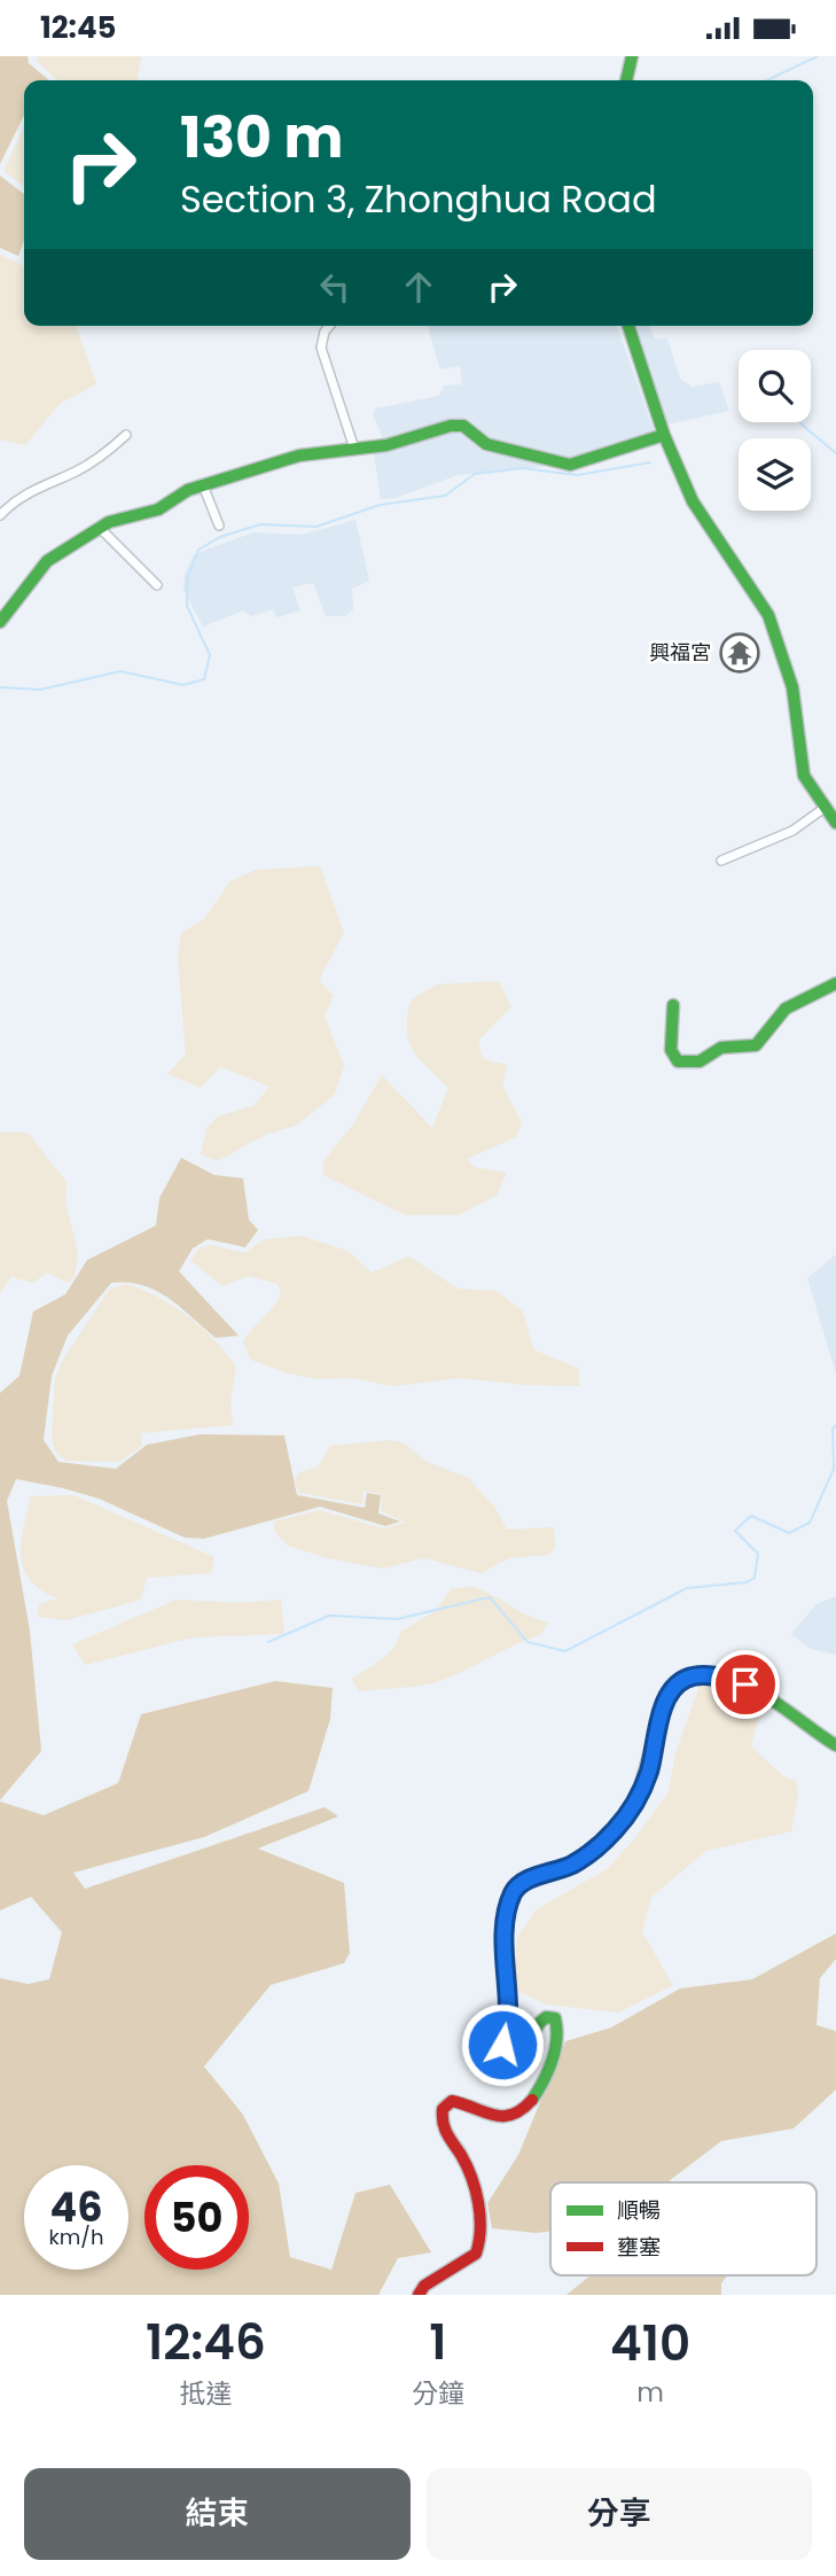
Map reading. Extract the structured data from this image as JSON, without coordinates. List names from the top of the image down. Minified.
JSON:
{"places":{"temple":["興福宮"]},"legend":["順暢","壅塞"],"page":{"status":"12:45","turn":["130 m","Section 3, Zhonghua Road"],"speed":"46 km/h","limit":"50","eta":["12:46","抵達","1","分鐘","410","m"],"buttons":["結束","分享"]}}
